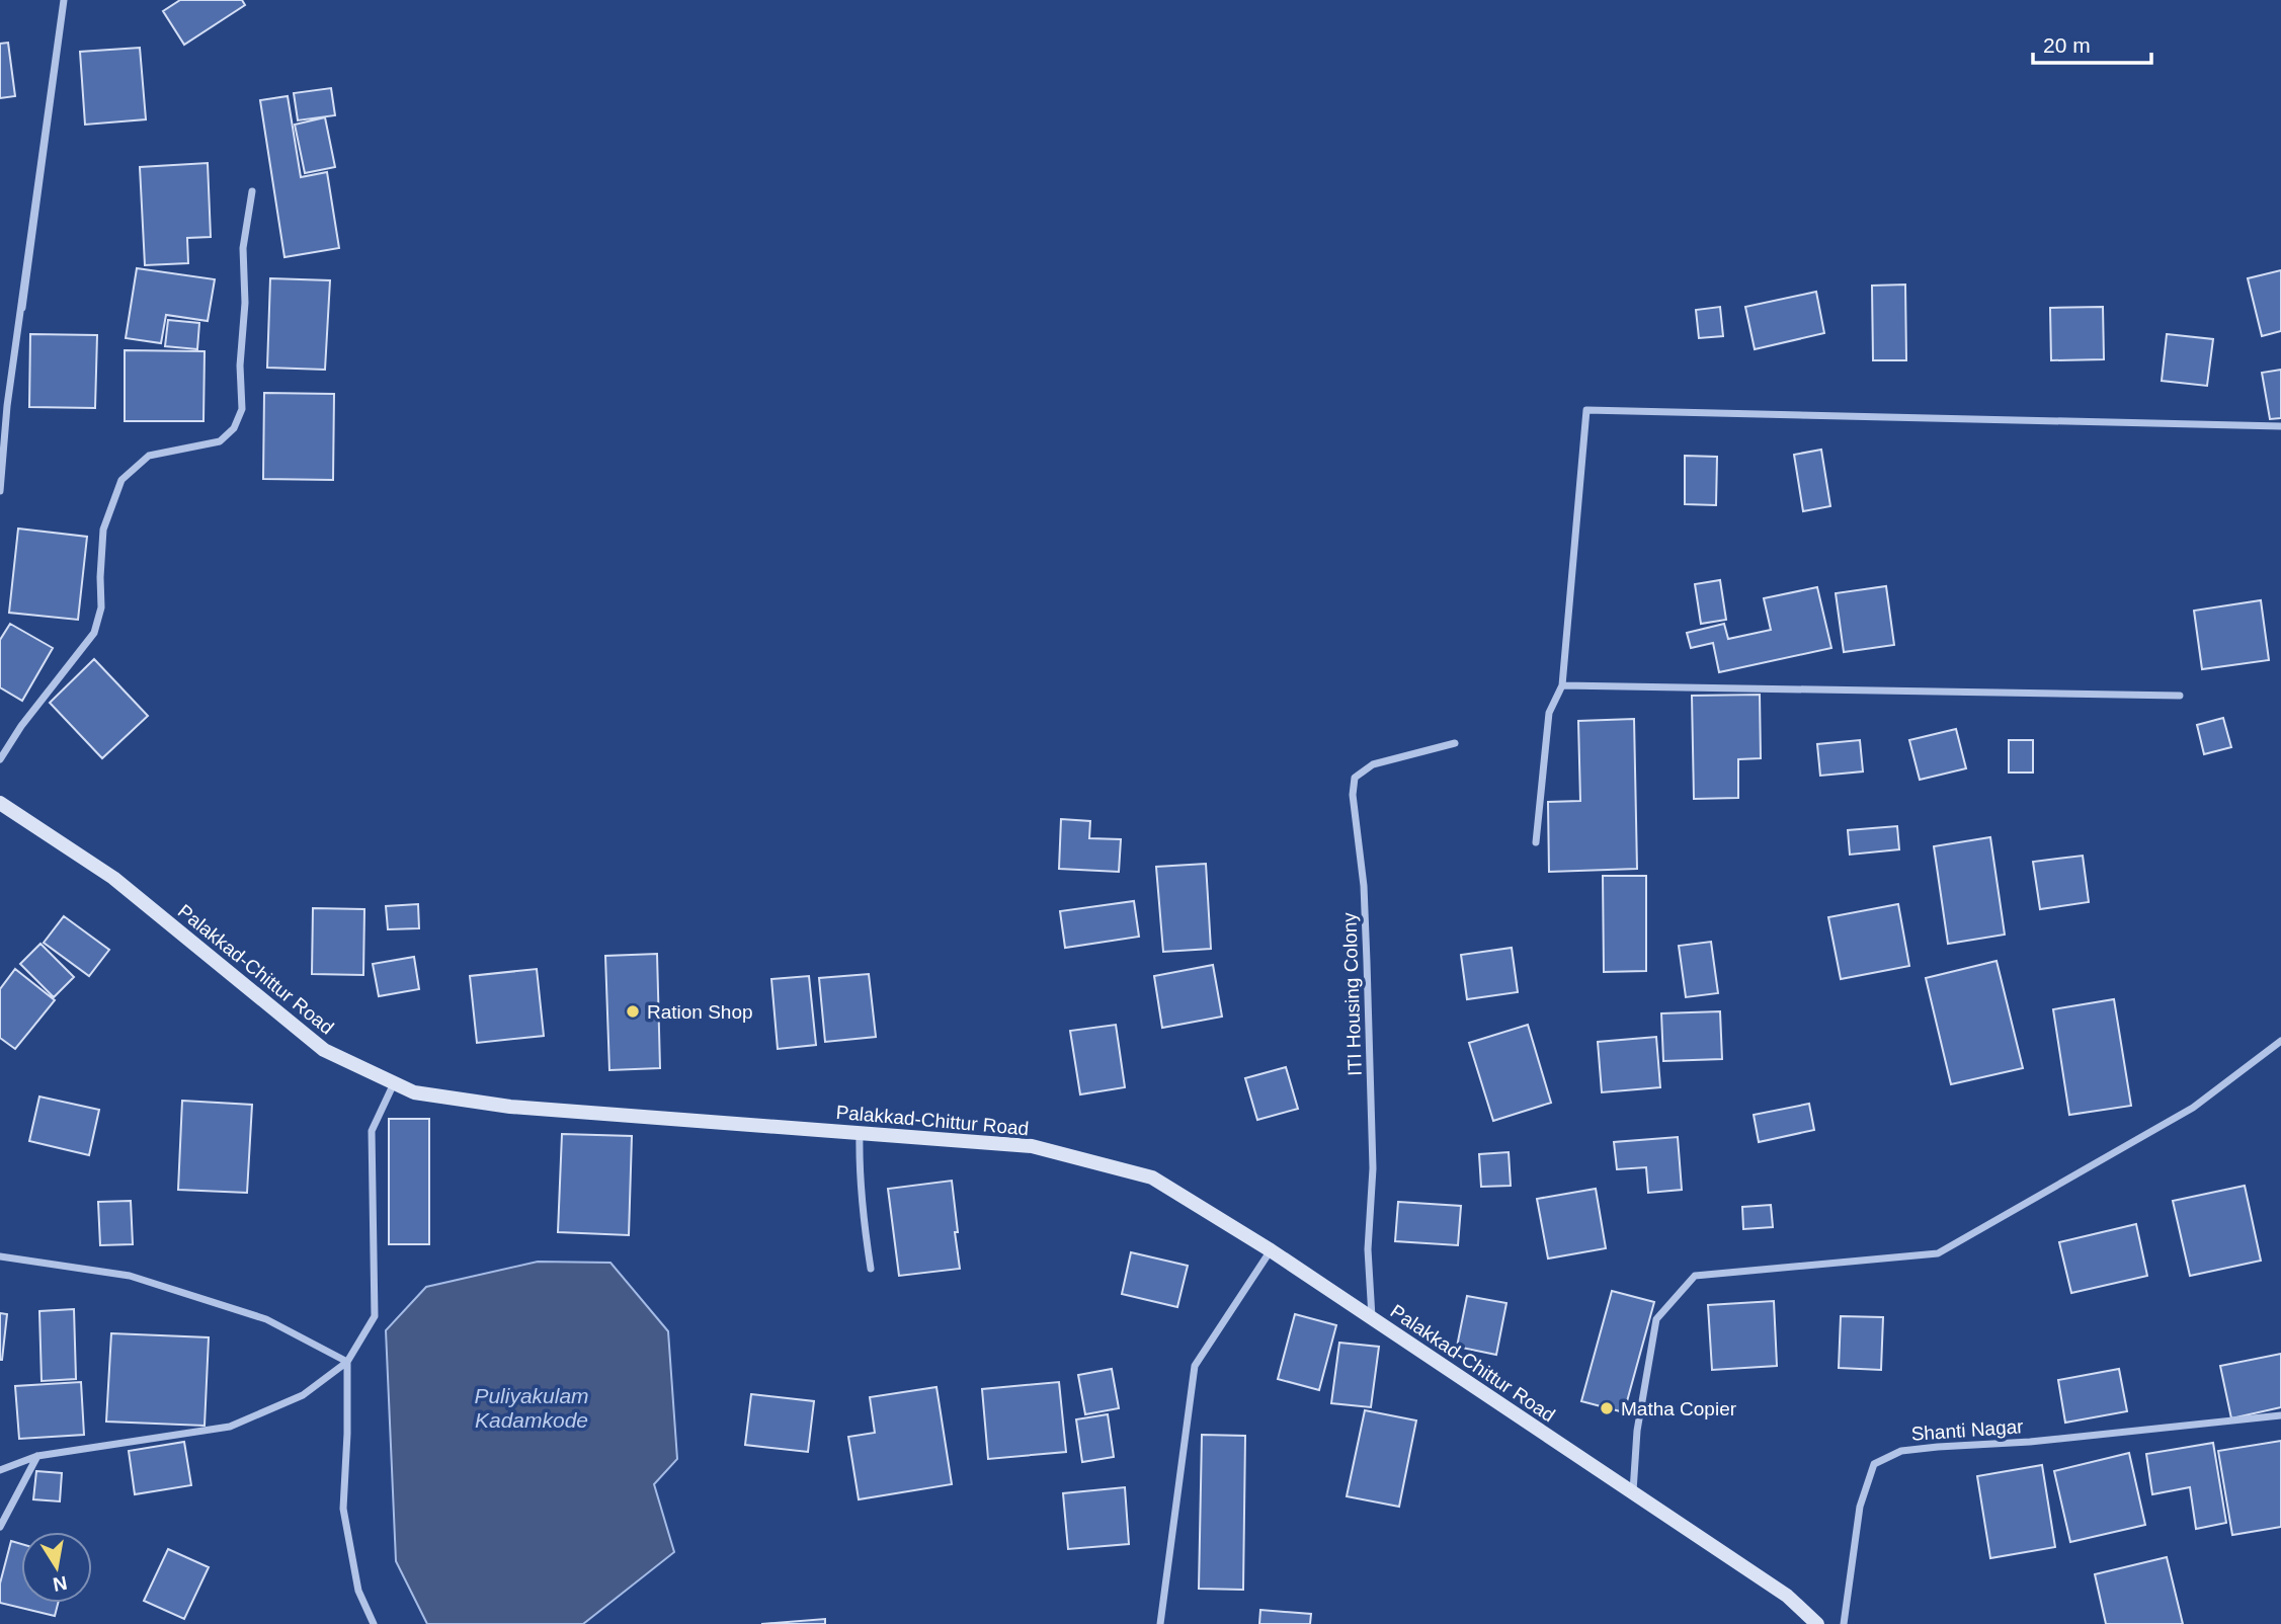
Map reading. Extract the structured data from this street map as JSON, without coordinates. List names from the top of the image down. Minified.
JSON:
{"streets":{"main road":["Palakkad-Chittur Road"],"street":["ITI Housing Colony","Shanti Nagar"]},"crossings":[["Palakkad-Chittur Road","ITI Housing Colony"]],"water":["Puliyakulam Kadamkode"],"places":["Ration Shop","Matha Copier"],"scale_bar":"20 m","north":"bottom"}
